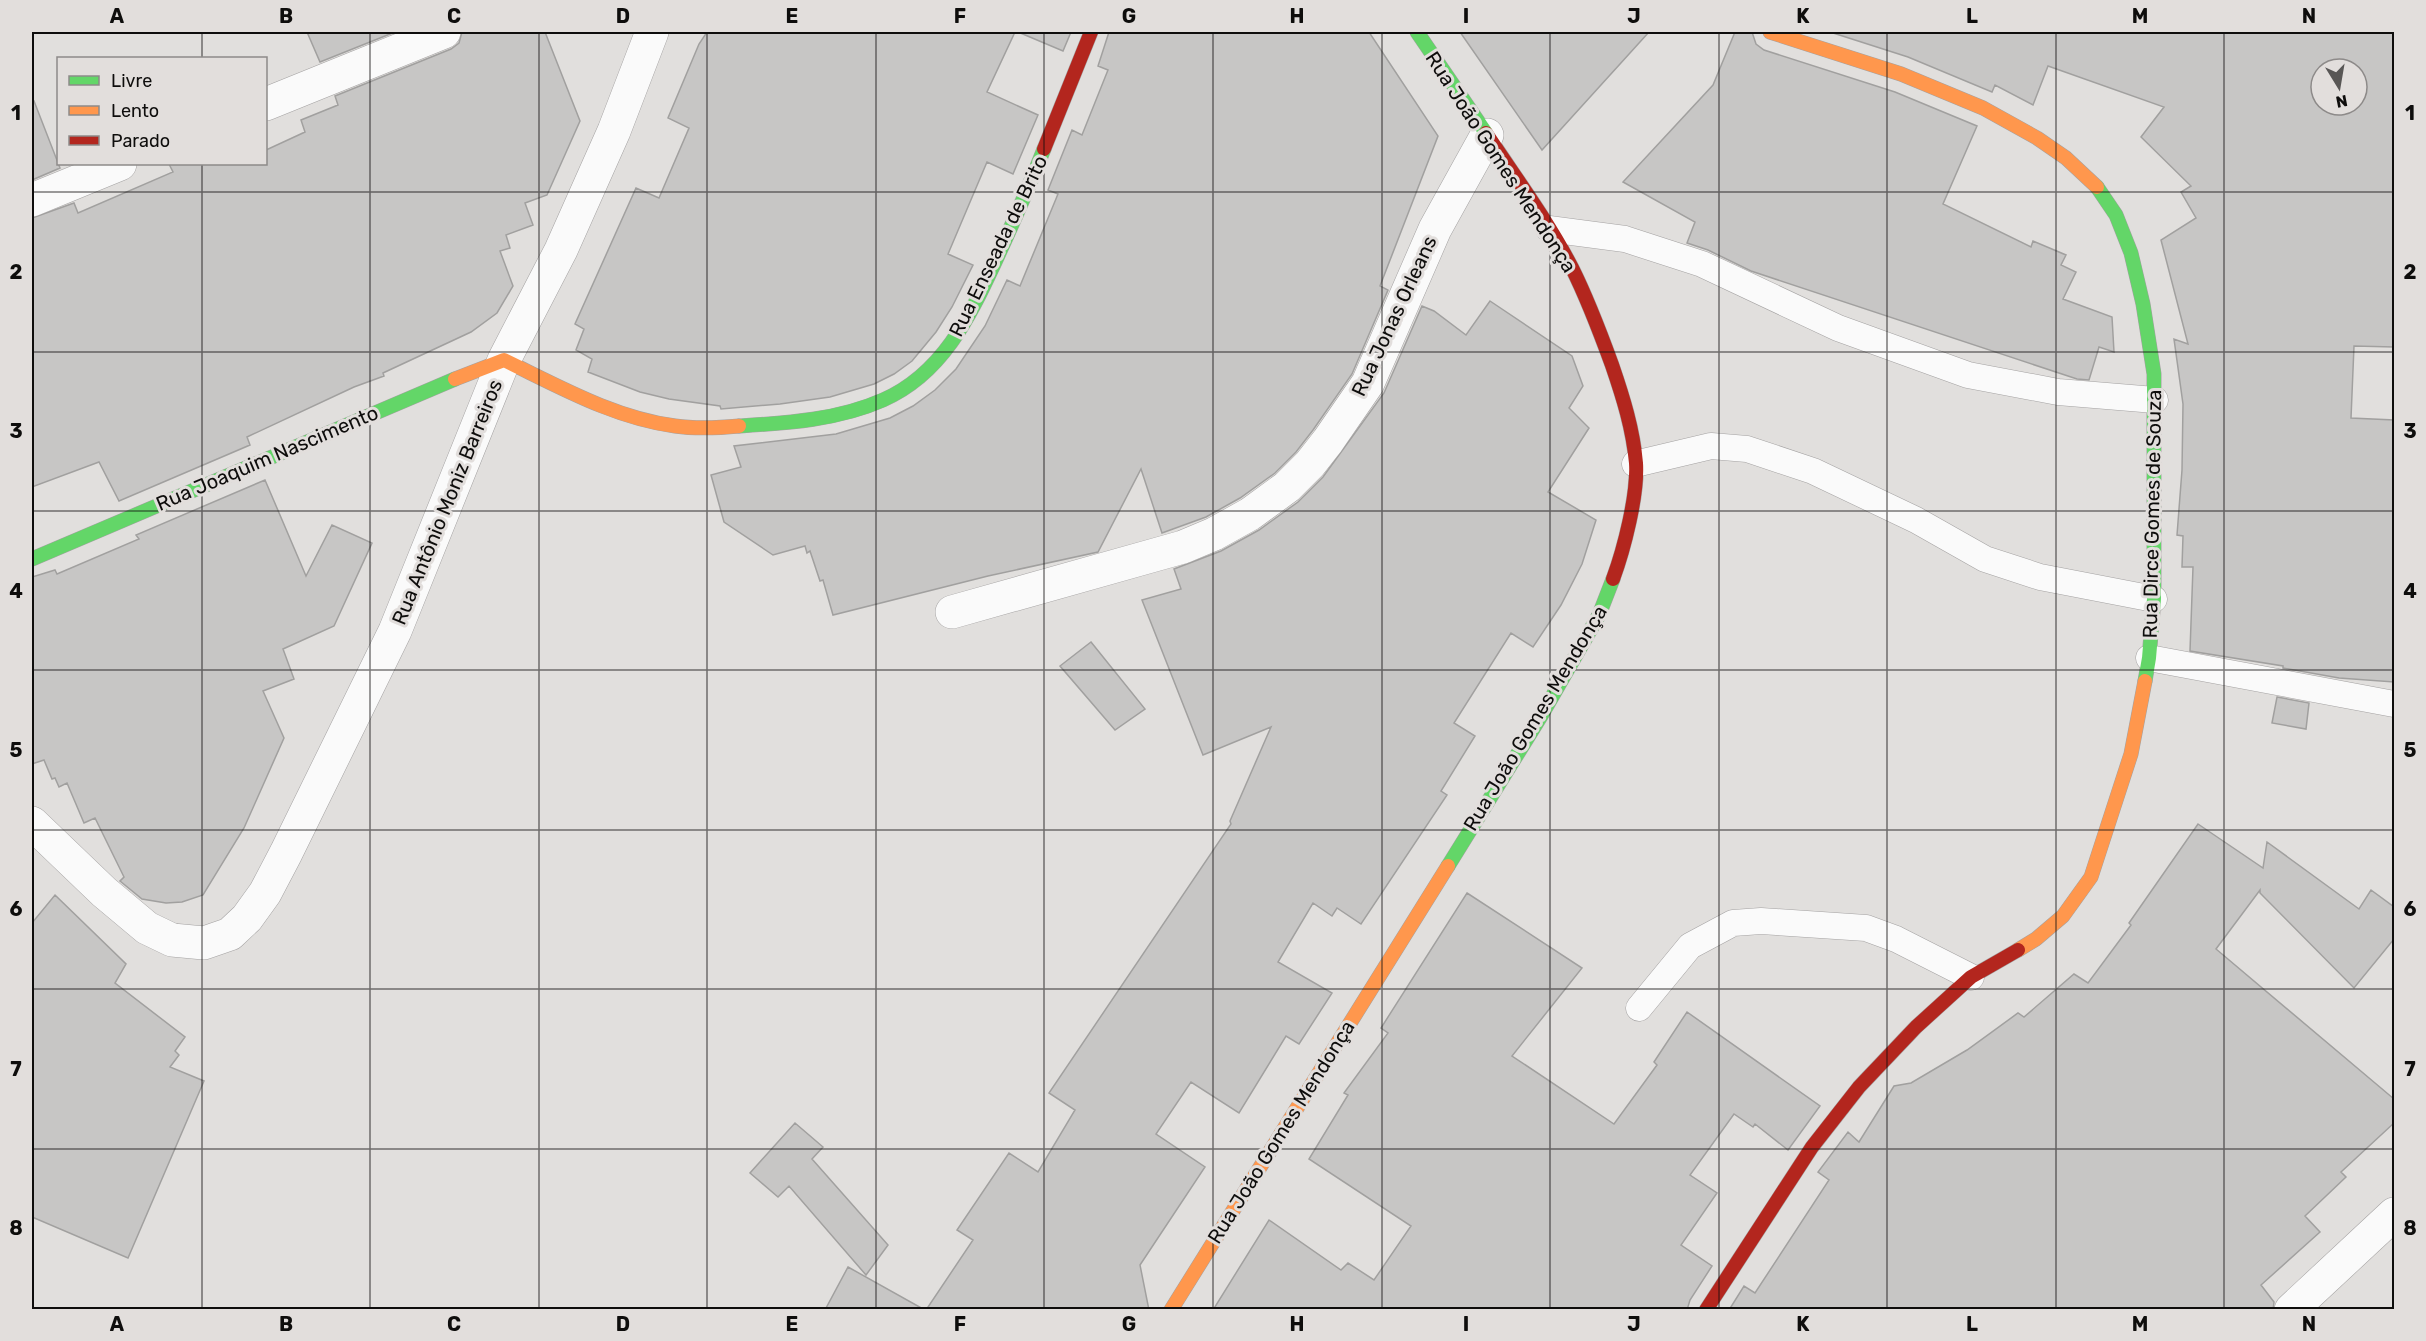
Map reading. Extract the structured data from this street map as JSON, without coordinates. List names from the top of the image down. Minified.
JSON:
{"streets":{"street":["Rua João Gomes Mendonça","Rua Enseada de Brito","Rua Jonas Orleans","Rua Joaquim Nascimento","Rua Antônio Moniz Barreiros","Rua Dirce Gomes de Souza"]},"crossings":[["Rua João Gomes Mendonça","Rua Jonas Orleans"],["Rua Enseada de Brito","Rua Joaquim Nascimento"],["Rua Enseada de Brito","Rua Antônio Moniz Barreiros"],["Rua Joaquim Nascimento","Rua Antônio Moniz Barreiros"]],"legend":["Livre","Lento","Parado"],"north":"bottom","grid":{"columns":["A","B","C","D","E","F","G","H","I","J","K","L","M","N"],"rows":["1","2","3","4","5","6","7","8"]}}
